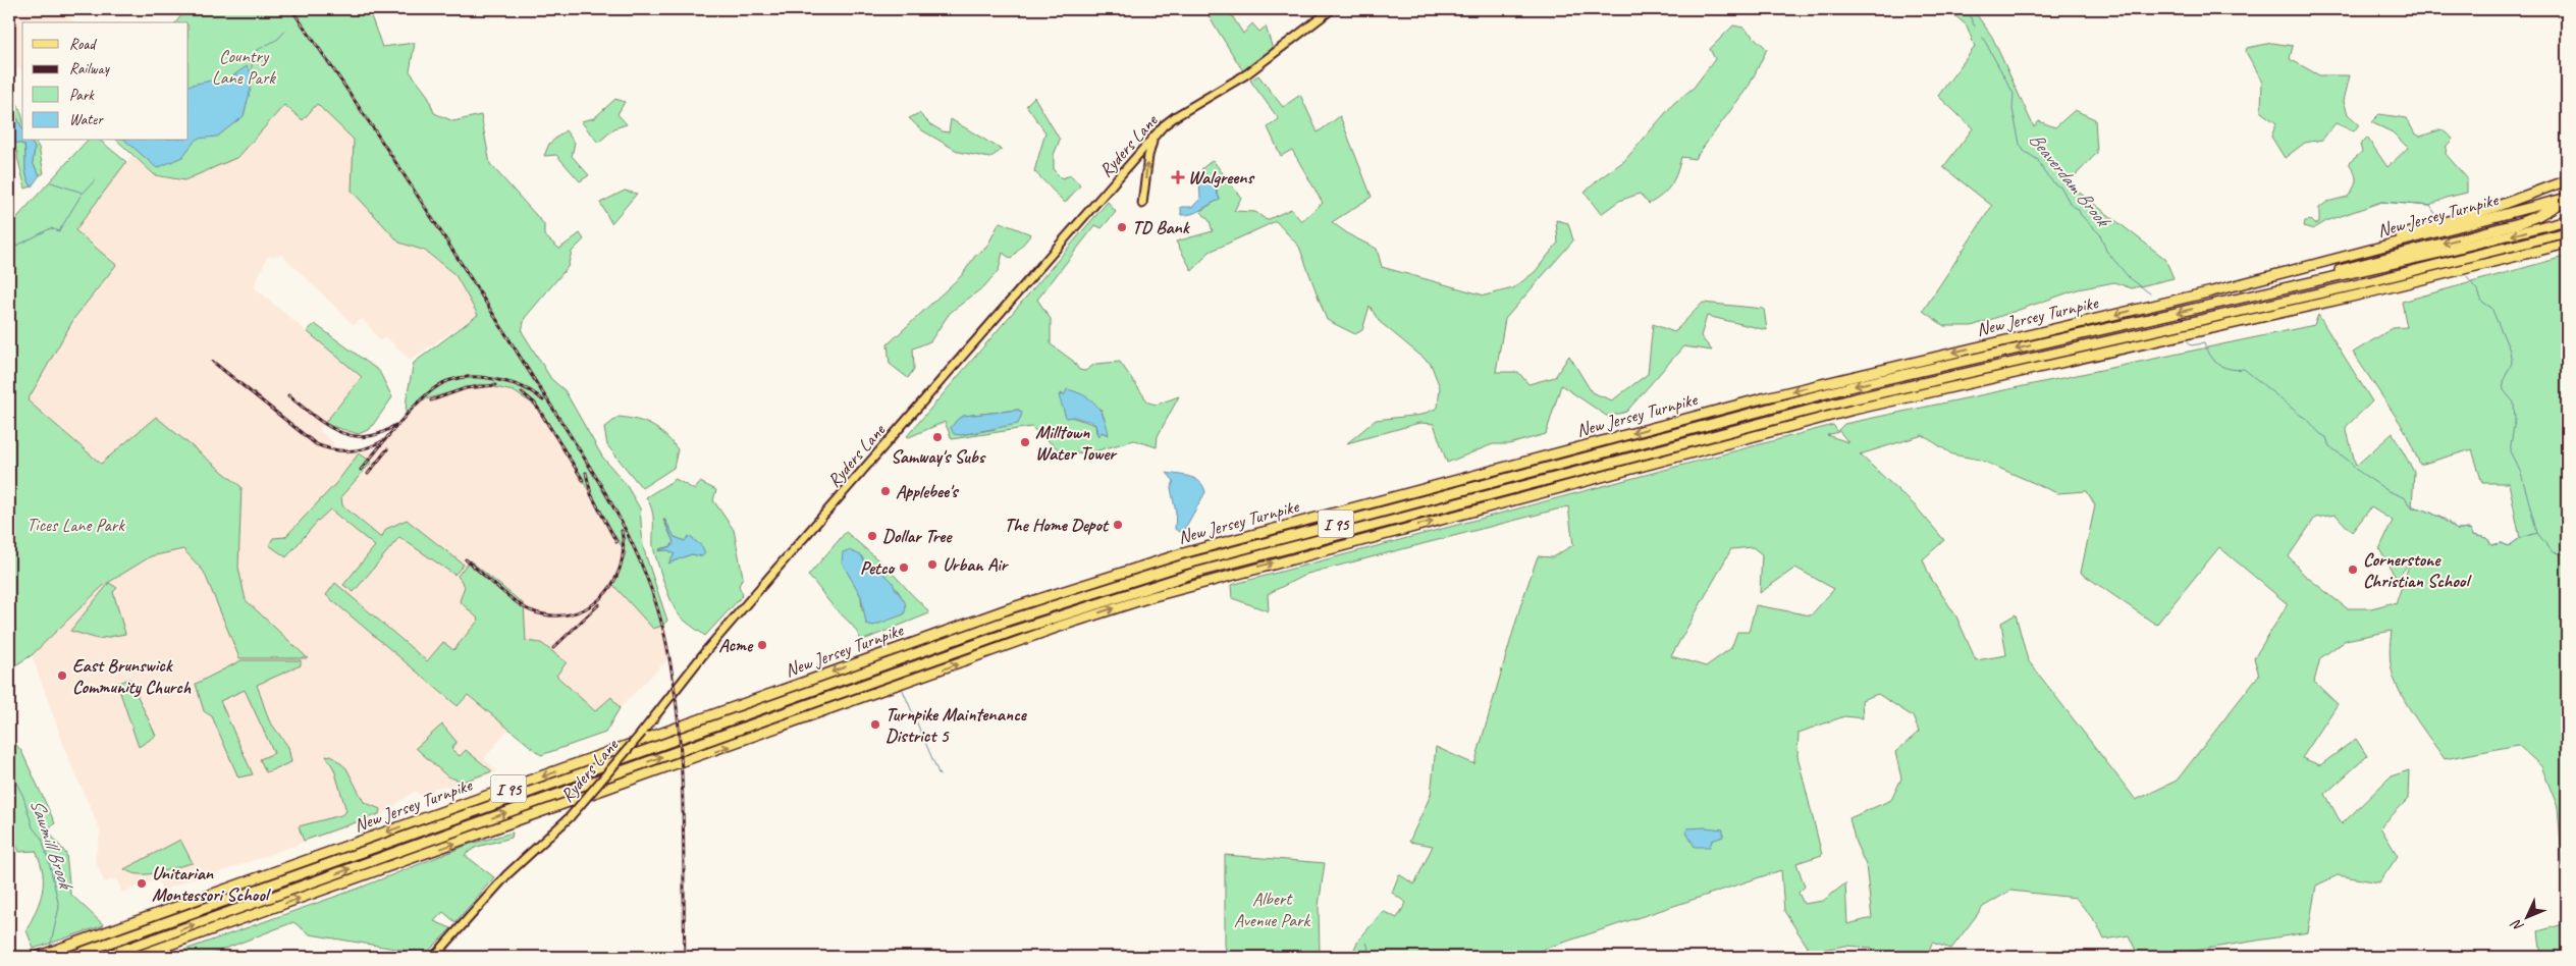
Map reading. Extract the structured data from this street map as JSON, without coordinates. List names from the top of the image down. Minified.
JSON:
{"streets":{"highway":["New Jersey Turnpike","I 95"],"main road":["Ryders Lane"]},"water":["Beaverdam Brook","Sawmill Brook"],"parks":["Country Lane Park","Tices Lane Park","Albert Avenue Park"],"places":{"health":["Walgreens"],"other":["TD Bank","Samway's Subs","Milltown Water Tower","Applebee's","The Home Depot","Dollar Tree","Urban Air","Petco","Cornerstone Christian School","Acme","East Brunswick Community Church","Turnpike Maintenance District 5","Unitarian Montessori School"]},"legend":["Road","Railway","Park","Water"],"north":"bottom left"}
